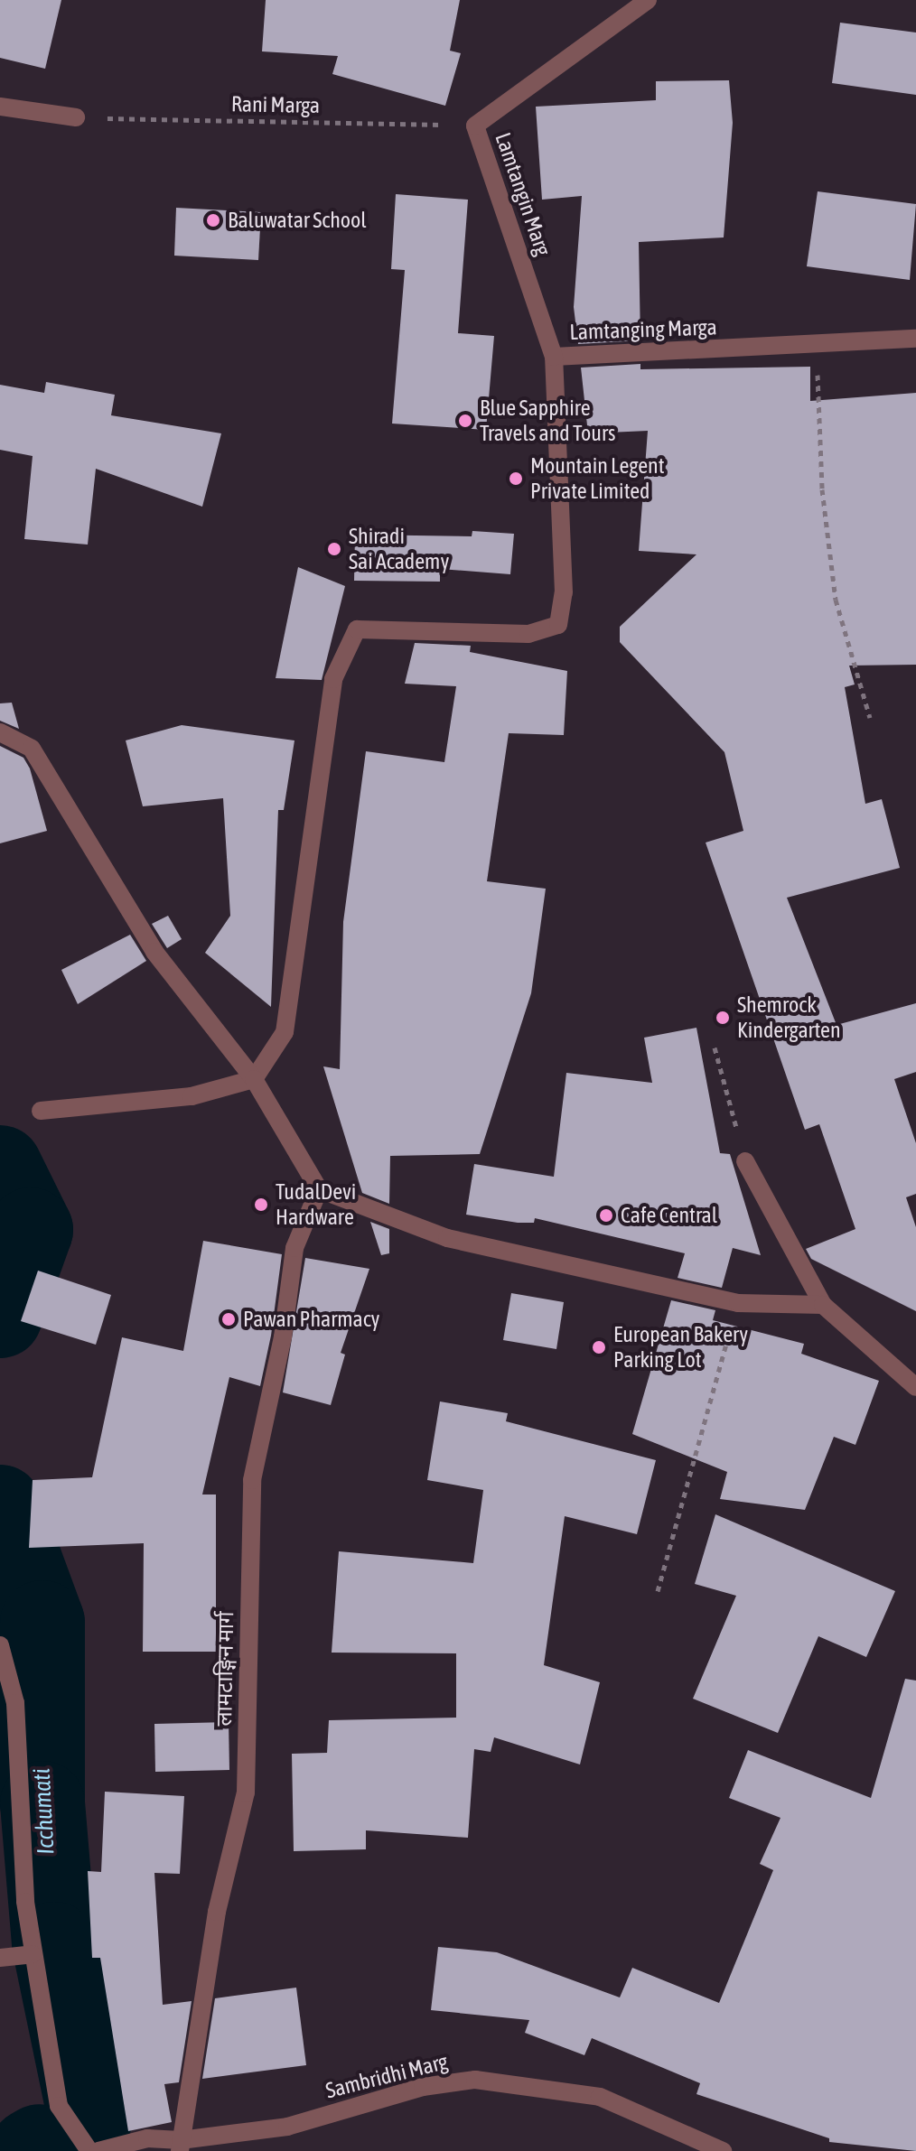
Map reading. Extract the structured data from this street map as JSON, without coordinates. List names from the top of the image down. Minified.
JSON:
{"streets":{"street":["Lamtangin Marg","Lamtanging Marga","लामटाङ्गिन मार्ग","Sambridhi Marg"],"path":["Rani Marga"]},"crossings":[["Rani Marga","Lamtangin Marg"],["Lamtangin Marg","Lamtanging Marga"],["लामटाङ्गिन मार्ग","Sambridhi Marg"]],"water":["Icchumati"],"places":["Baluwatar School","Blue Sapphire Travels and Tours","Mountain Legent Private Limited","Shiradi Sai Academy","Shemrock Kindergarten","TudalDevi Hardware","Cafe Central","Pawan Pharmacy","European Bakery Parking Lot"]}
